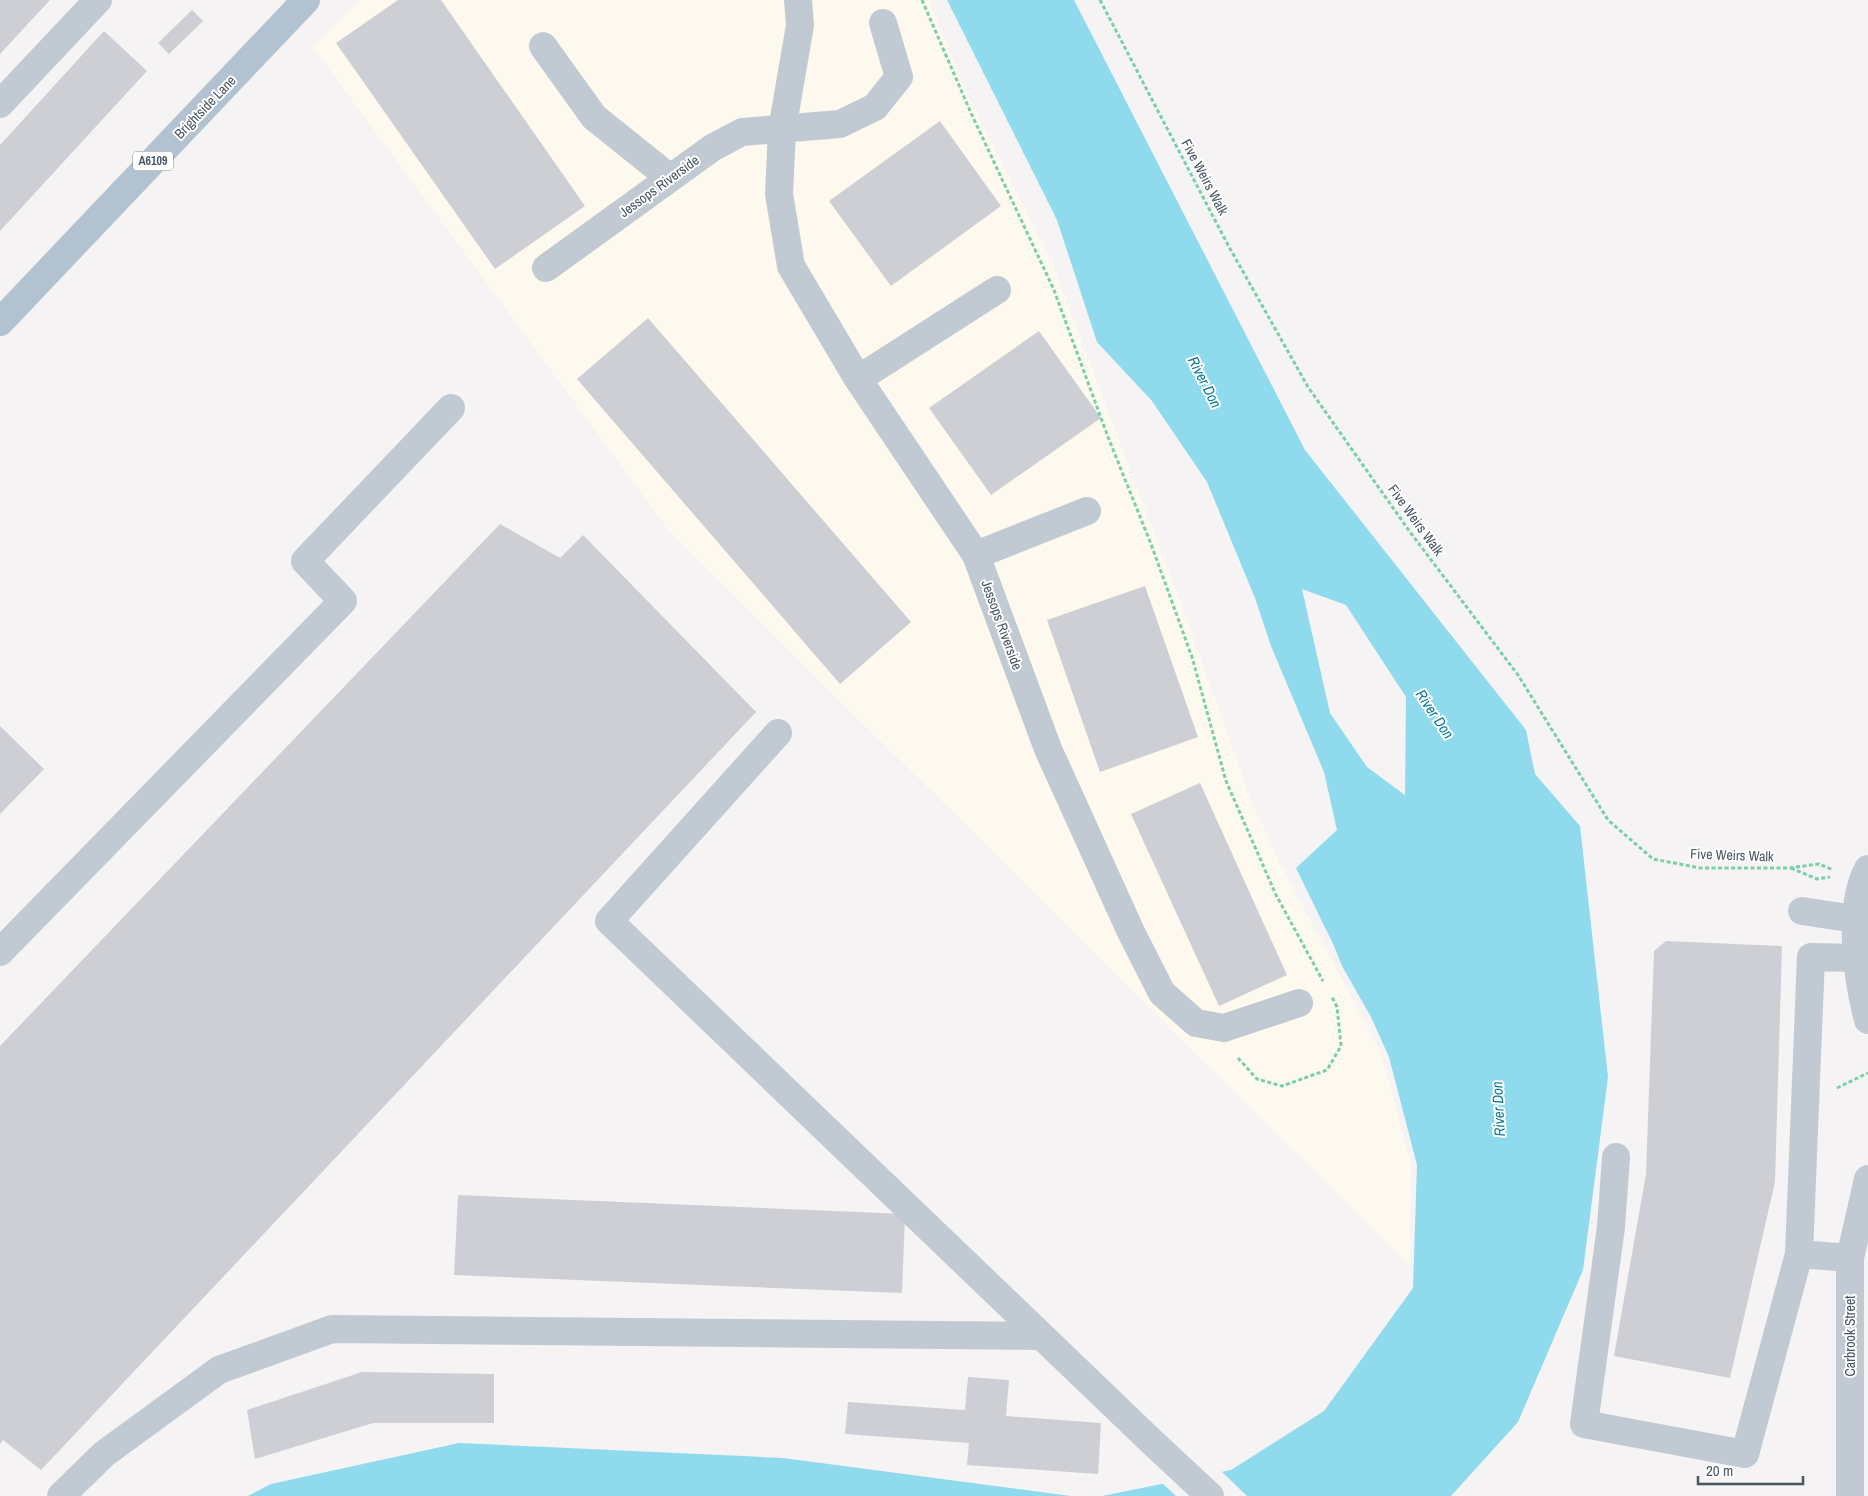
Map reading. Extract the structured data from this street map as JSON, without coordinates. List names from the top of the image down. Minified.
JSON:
{"streets":{"main road":["Brightside Lane","A6109"],"street":["Jessops Riverside","Carbrook Street"],"path":["Five Weirs Walk"]},"water":["River Don"],"scale_bar":"20 m"}
